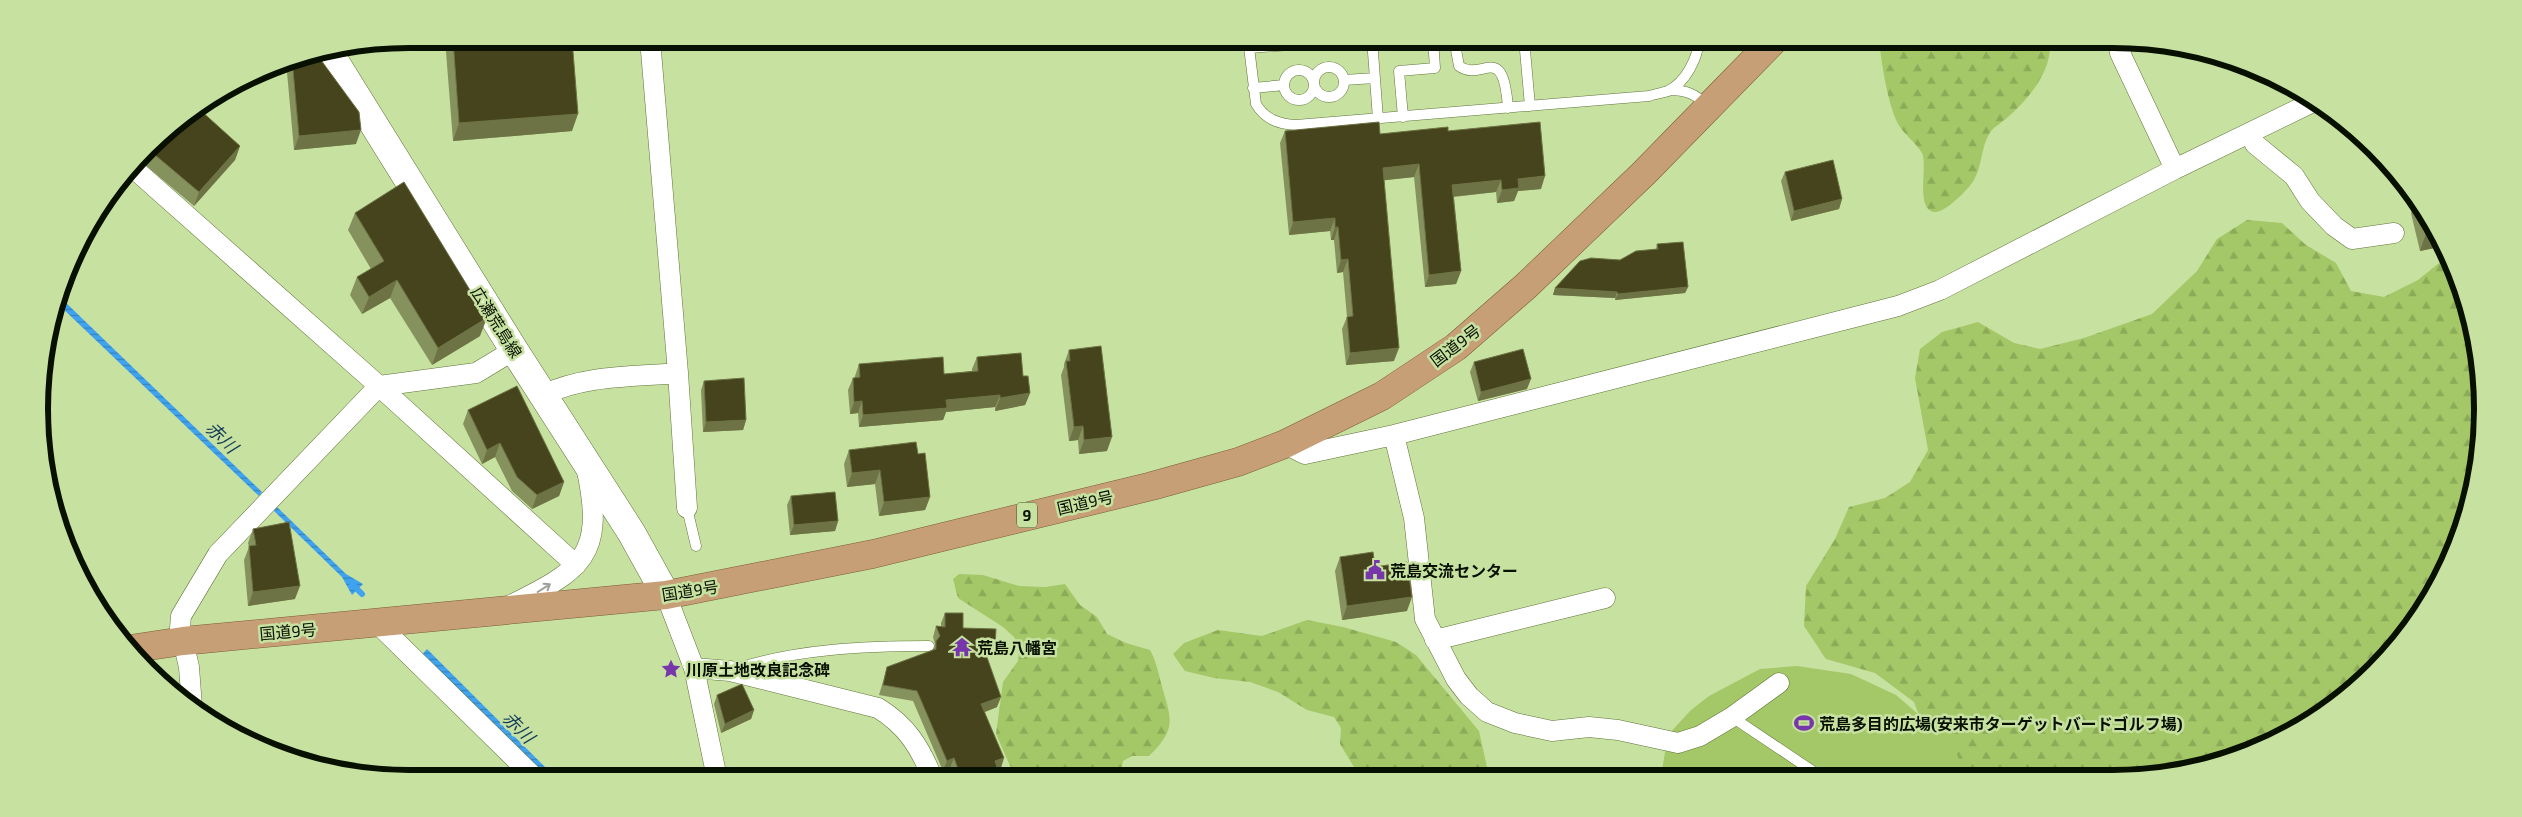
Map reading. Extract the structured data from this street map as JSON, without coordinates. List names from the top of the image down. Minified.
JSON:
{"streets":{"highway":["国道9号","9"],"main road":["広瀬荒島線"]},"crossings":[["広瀬荒島線","国道9号"]],"water":["赤川"],"places":{"public building":["荒島交流センター"],"temple":["荒島八幡宮"],"place":["川原土地改良記念碑"],"sports":["荒島多目的広場(安来市ターゲットバードゴルフ場)"]}}
